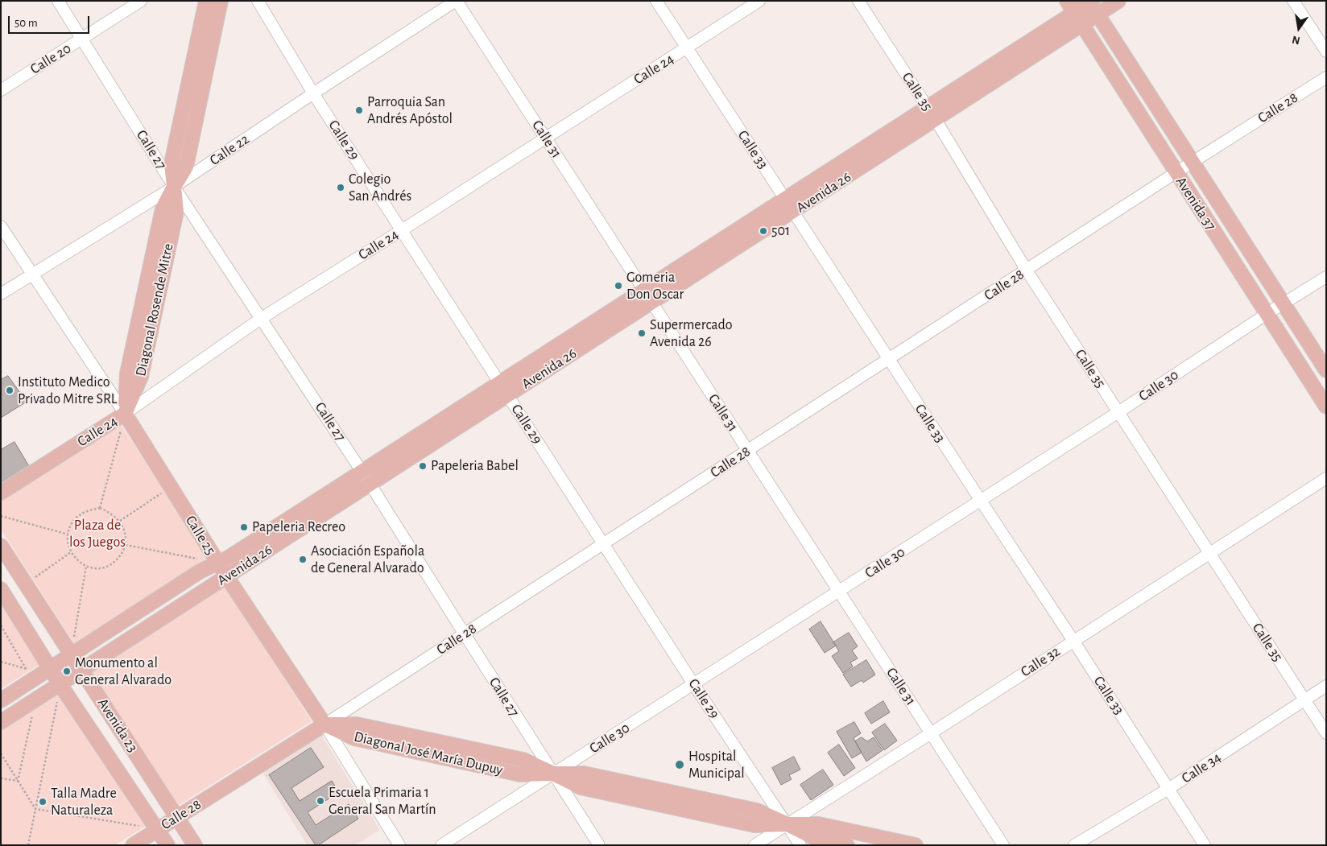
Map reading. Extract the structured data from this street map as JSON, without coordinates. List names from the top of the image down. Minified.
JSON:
{"streets":{"main road":["Calle 24","Calle 28","Avenida 26","Avenida 37","Diagonal Rosende Mitre","Calle 25","Avenida 23","Diagonal José María Dupuy"],"street":["Calle 20","Calle 35","Calle 31","Calle 29","Calle 27","Calle 22","Calle 33","Calle 30","Calle 32","Calle 34"]},"crossings":[["Calle 20","Calle 27"],["Calle 24","Calle 31"],["Calle 24","Calle 29"],["Calle 24","Calle 27"],["Calle 24","Calle 33"],["Calle 24","Diagonal Rosende Mitre"],["Calle 24","Calle 25"],["Calle 35","Calle 28"],["Calle 35","Avenida 26"],["Calle 35","Calle 30"],["Calle 35","Calle 32"],["Calle 35","Calle 34"],["Calle 28","Calle 31"],["Calle 28","Calle 29"],["Calle 28","Calle 27"],["Calle 28","Calle 33"],["Calle 28","Avenida 37"],["Calle 28","Calle 25"],["Calle 28","Avenida 23"],["Calle 28","Diagonal José María Dupuy"],["Calle 31","Calle 22"],["Calle 31","Avenida 26"],["Calle 31","Calle 30"],["Calle 31","Calle 32"],["Calle 29","Calle 22"],["Calle 29","Avenida 26"],["Calle 29","Calle 30"],["Calle 29","Calle 32"],["Calle 29","Diagonal José María Dupuy"],["Calle 27","Calle 22"],["Calle 27","Avenida 26"],["Calle 27","Diagonal Rosende Mitre"],["Calle 27","Calle 30"],["Calle 27","Diagonal José María Dupuy"],["Calle 22","Diagonal Rosende Mitre"],["Calle 22","Calle 25"],["Calle 33","Avenida 26"],["Calle 33","Calle 30"],["Calle 33","Calle 32"],["Calle 33","Calle 34"],["Avenida 26","Avenida 37"],["Avenida 26","Calle 25"],["Avenida 26","Avenida 23"],["Avenida 37","Calle 30"],["Diagonal Rosende Mitre","Calle 25"],["Calle 30","Diagonal José María Dupuy"],["Calle 25","Diagonal José María Dupuy"],["Calle 32","Diagonal José María Dupuy"]],"parks":["Plaza de los Juegos"],"places":["Parroquia San Andrés Apóstol","Colegio San Andrés","501","Gomeria Don Oscar","Supermercado Avenida 26","Instituto Medico Privado Mitre SRL","Papeleria Babel","Papeleria Recreo","Asociación Española de General Alvarado","Monumento al General Alvarado","Hospital Municipal","Escuela Primaria 1 General San Martín","Talla Madre Naturaleza"],"scale_bar":"50 m","north":"bottom"}
